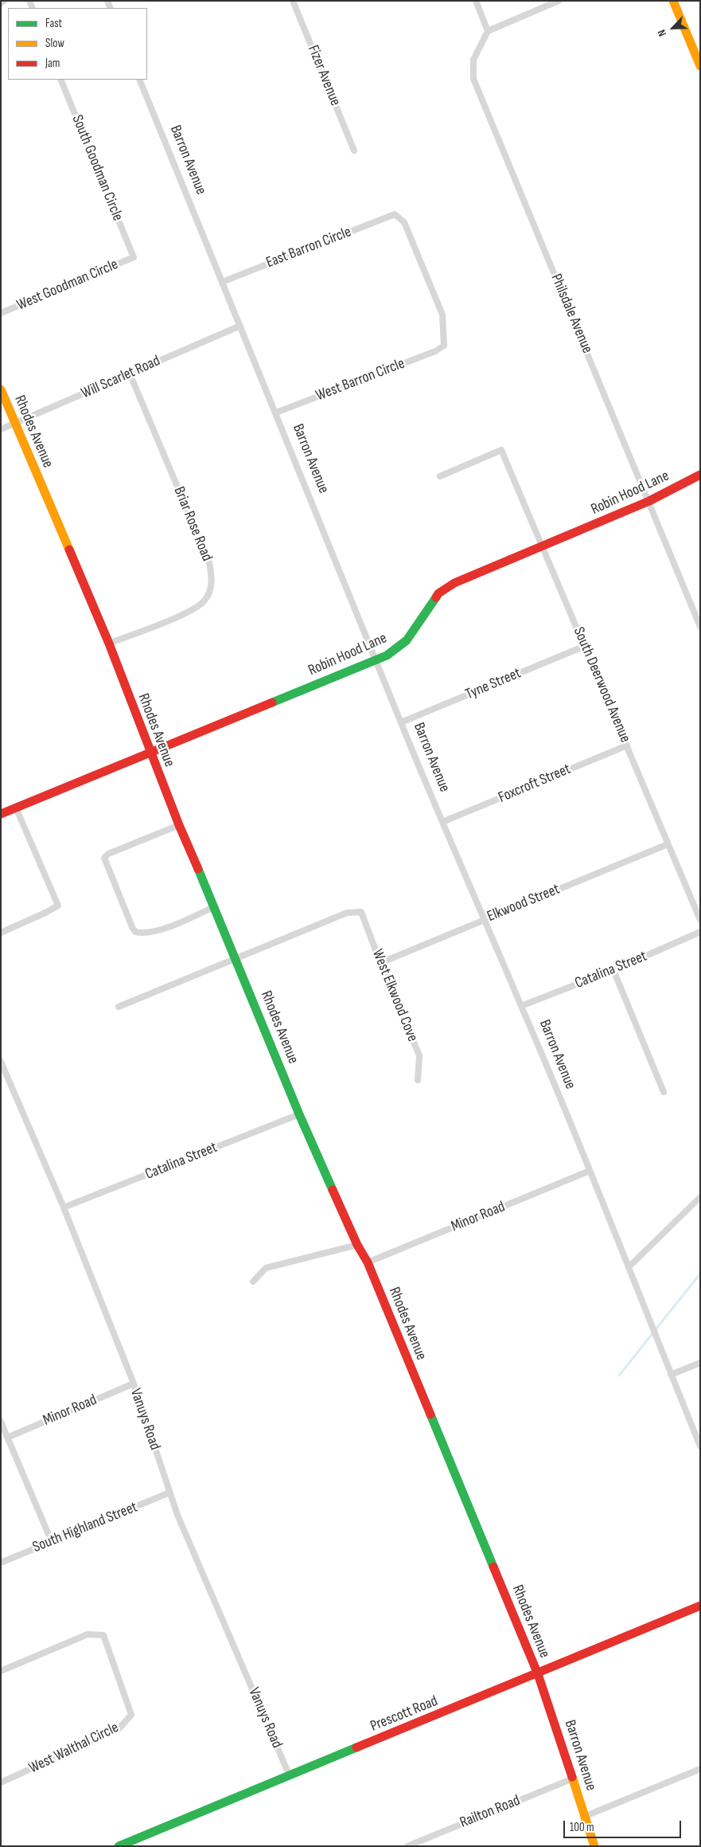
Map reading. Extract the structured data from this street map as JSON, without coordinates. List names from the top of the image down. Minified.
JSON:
{"streets":{"main road":["Barron Avenue","Rhodes Avenue","Robin Hood Lane","Prescott Road"],"street":["Fizer Avenue","South Goodman Circle","East Barron Circle","West Goodman Circle","Philsdale Avenue","Will Scarlet Road","West Barron Circle","Briar Rose Road","Tyne Street","South Deerwood Avenue","Foxcroft Street","Elkwood Street","Catalina Street","West Elkwood Cove","Minor Road","Vanuys Road","South Highland Street","West Walthal Circle","Railton Road"]},"crossings":[["Barron Avenue","East Barron Circle"],["Barron Avenue","Will Scarlet Road"],["Barron Avenue","West Barron Circle"],["Barron Avenue","Rhodes Avenue"],["Barron Avenue","Robin Hood Lane"],["Barron Avenue","Tyne Street"],["Barron Avenue","Foxcroft Street"],["Barron Avenue","Elkwood Street"],["Barron Avenue","Catalina Street"],["Barron Avenue","Minor Road"],["Barron Avenue","Prescott Road"],["Barron Avenue","Railton Road"],["South Goodman Circle","West Goodman Circle"],["East Barron Circle","West Barron Circle"],["Philsdale Avenue","Robin Hood Lane"],["Will Scarlet Road","Rhodes Avenue"],["Will Scarlet Road","Briar Rose Road"],["Rhodes Avenue","Robin Hood Lane"],["Rhodes Avenue","Briar Rose Road"],["Rhodes Avenue","Catalina Street"],["Rhodes Avenue","West Elkwood Cove"],["Rhodes Avenue","Minor Road"],["Rhodes Avenue","Prescott Road"],["Robin Hood Lane","South Deerwood Avenue"],["Tyne Street","South Deerwood Avenue"],["South Deerwood Avenue","Foxcroft Street"],["South Deerwood Avenue","Elkwood Street"],["Elkwood Street","West Elkwood Cove"],["Catalina Street","Vanuys Road"],["Minor Road","Vanuys Road"],["Vanuys Road","South Highland Street"],["Vanuys Road","Prescott Road"]],"legend":["Fast","Slow","Jam"],"scale_bar":"100 m","north":"bottom left"}
